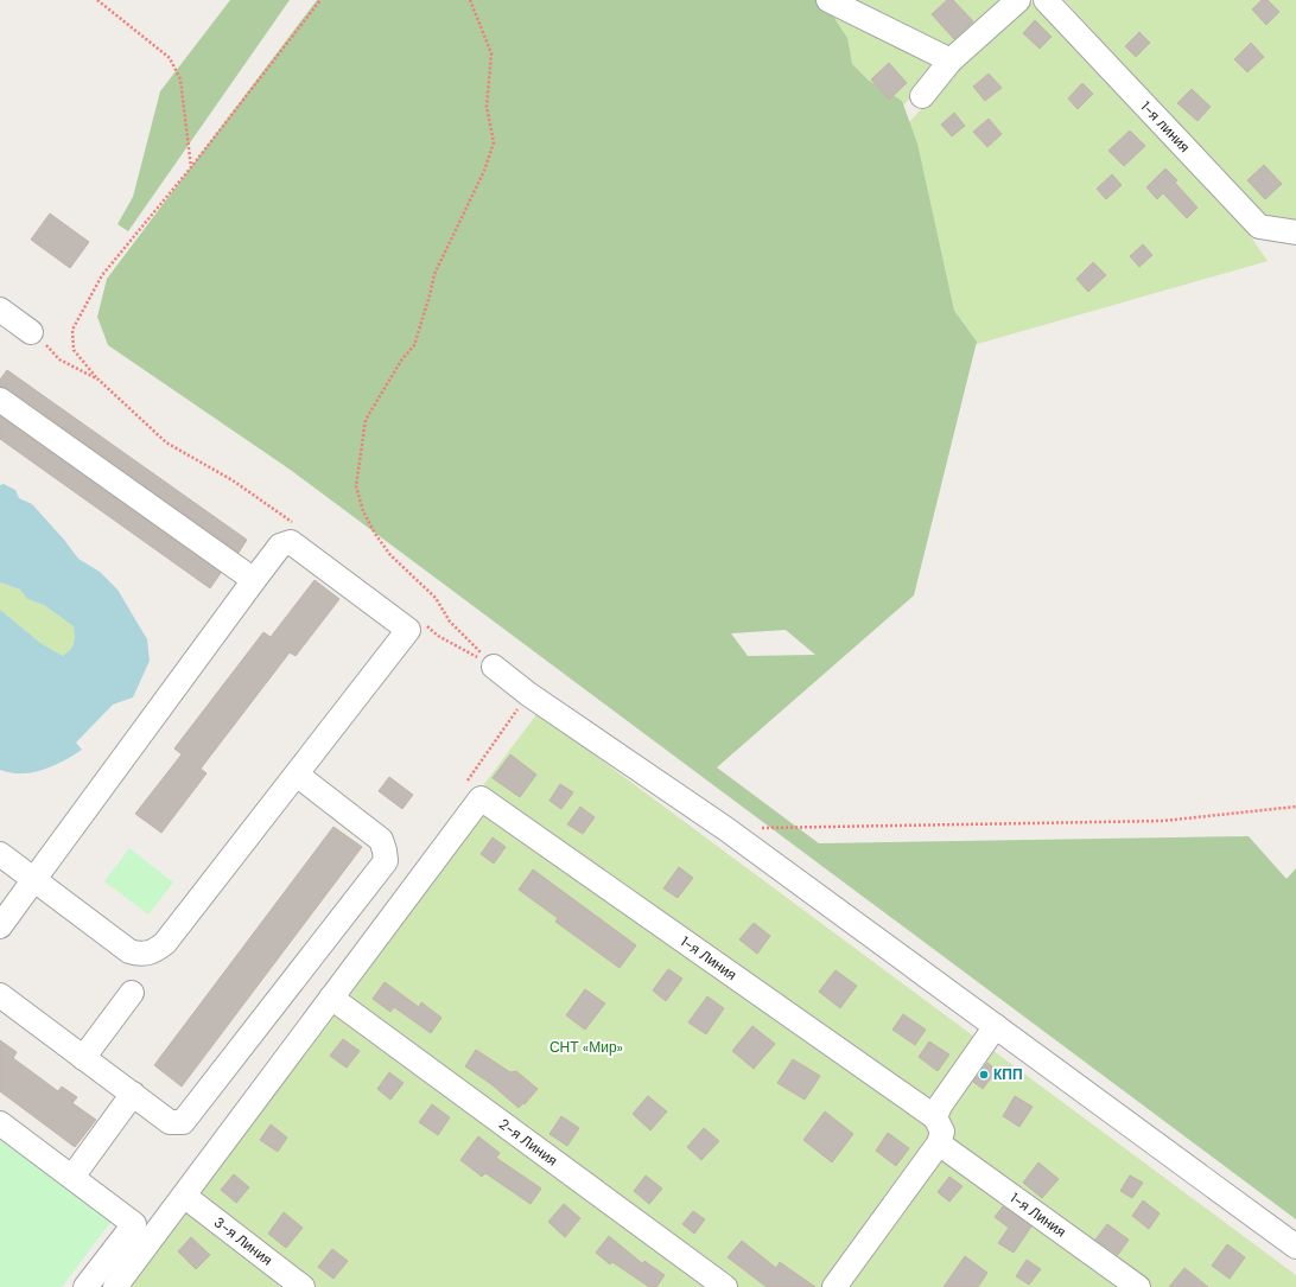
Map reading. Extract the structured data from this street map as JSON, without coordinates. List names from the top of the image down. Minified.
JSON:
{"streets":{"street":["1-я линия","1-я Линия","2-я Линия","3-я Линия"]},"parks":["СНТ «Мир»"],"places":["КПП"]}
